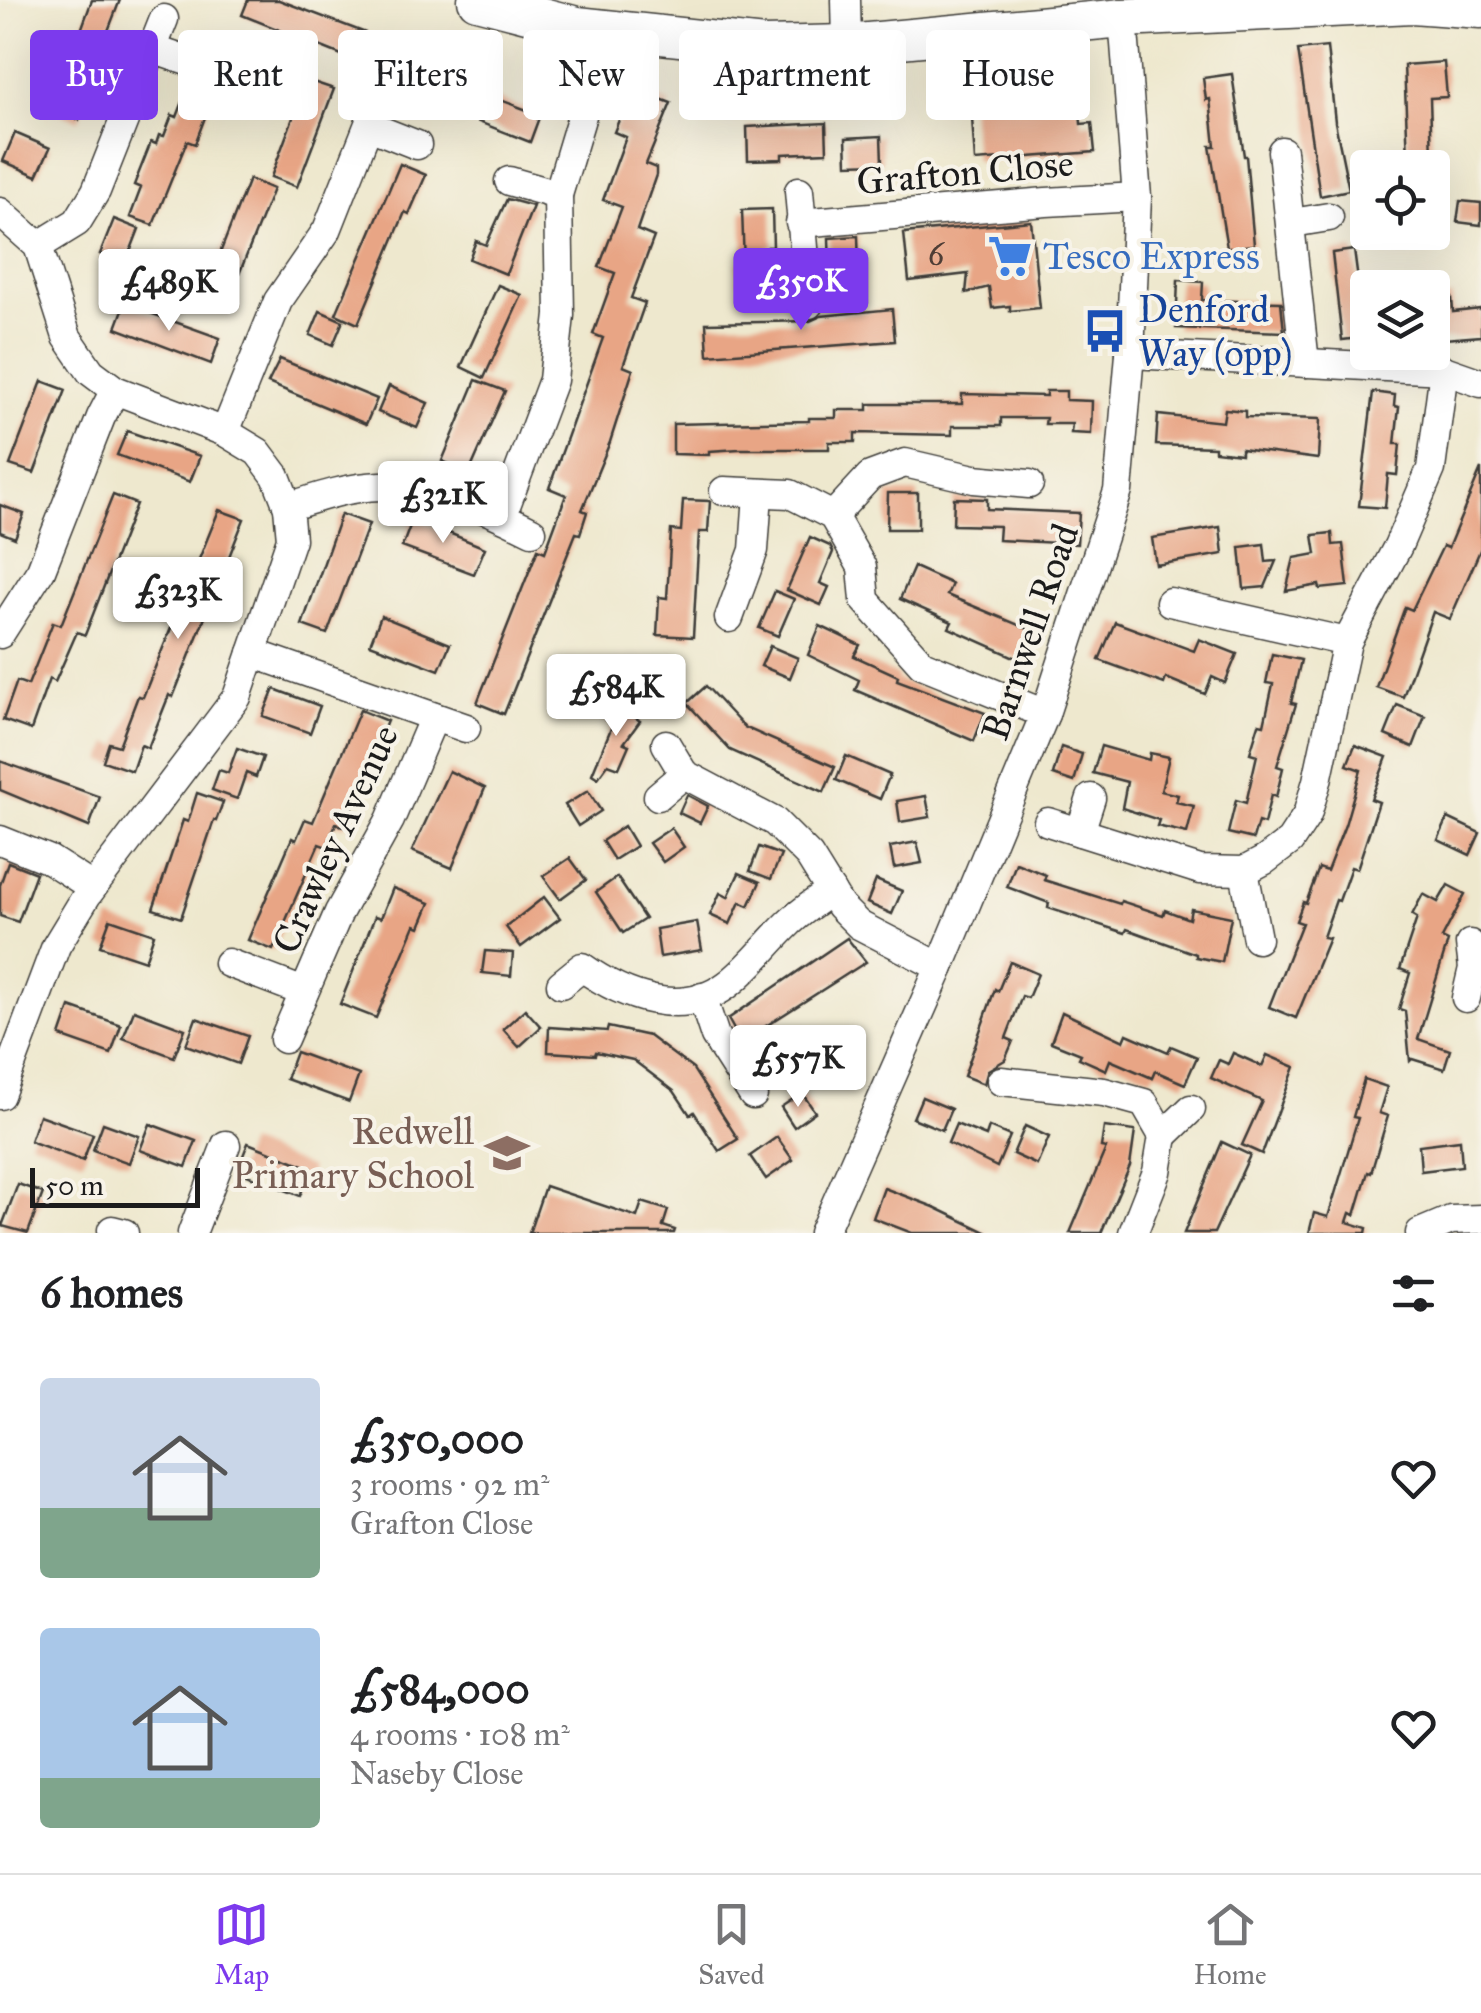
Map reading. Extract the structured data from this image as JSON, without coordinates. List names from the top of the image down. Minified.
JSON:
{"streets":{"street":["Grafton Close","Barnwell Road","Crawley Avenue"]},"crossings":[["Grafton Close","Barnwell Road"]],"places":{"supermarket":["Tesco Express"],"bus stop":["Denford Way (opp)"],"school or university":["Redwell Primary School"]},"house_numbers":["6"],"scale_bar":"50 m","page":{"chip":["Buy","Rent","Filters","New","Apartment","House"],"price":["£350K","£489K","£321K","£323K","£584K","£557K"],"scale":"50 m","heading":"6 homes","list":[{"name":"£350,000","note":"3 rooms · 92 m² · Grafton Close"},{"name":"£584,000","note":"4 rooms · 108 m² · Naseby Close"}],"tabs":["Map","Saved","Home"]}}
